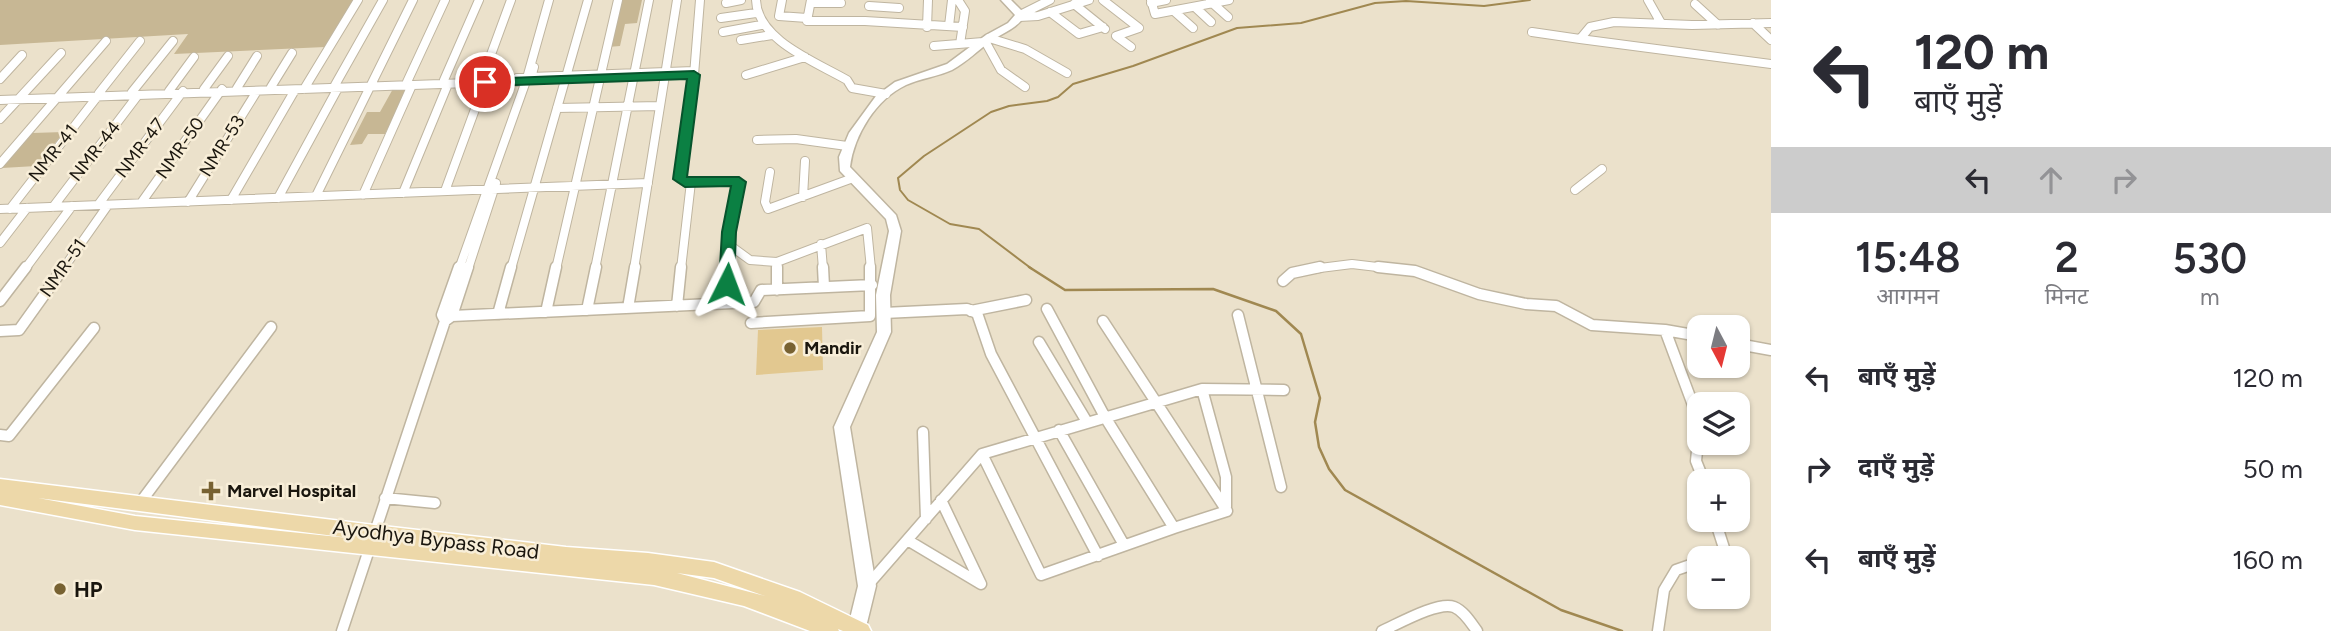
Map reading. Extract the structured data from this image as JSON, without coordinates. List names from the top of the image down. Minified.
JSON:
{"streets":{"main road":["Ayodhya Bypass Road"],"street":["NMR-53","NMR-47","NMR-50","NMR-44","NMR-41","NMR-51"]},"crossings":[["NMR-47","NMR-51"]],"places":{"other":["Mandir","HP"],"health":["Marvel Hospital"]},"north":"bottom","page":{"turn":["120 m","बाएँ मुड़ें"],"eta":["15:48","आगमन","2","मिनट","530","m"],"map_buttons":["+","−"],"list":[{"name":"बाएँ मुड़ें","value":"120 m"},{"name":"दाएँ मुड़ें","value":"50 m"},{"name":"बाएँ मुड़ें","value":"160 m"}]}}
